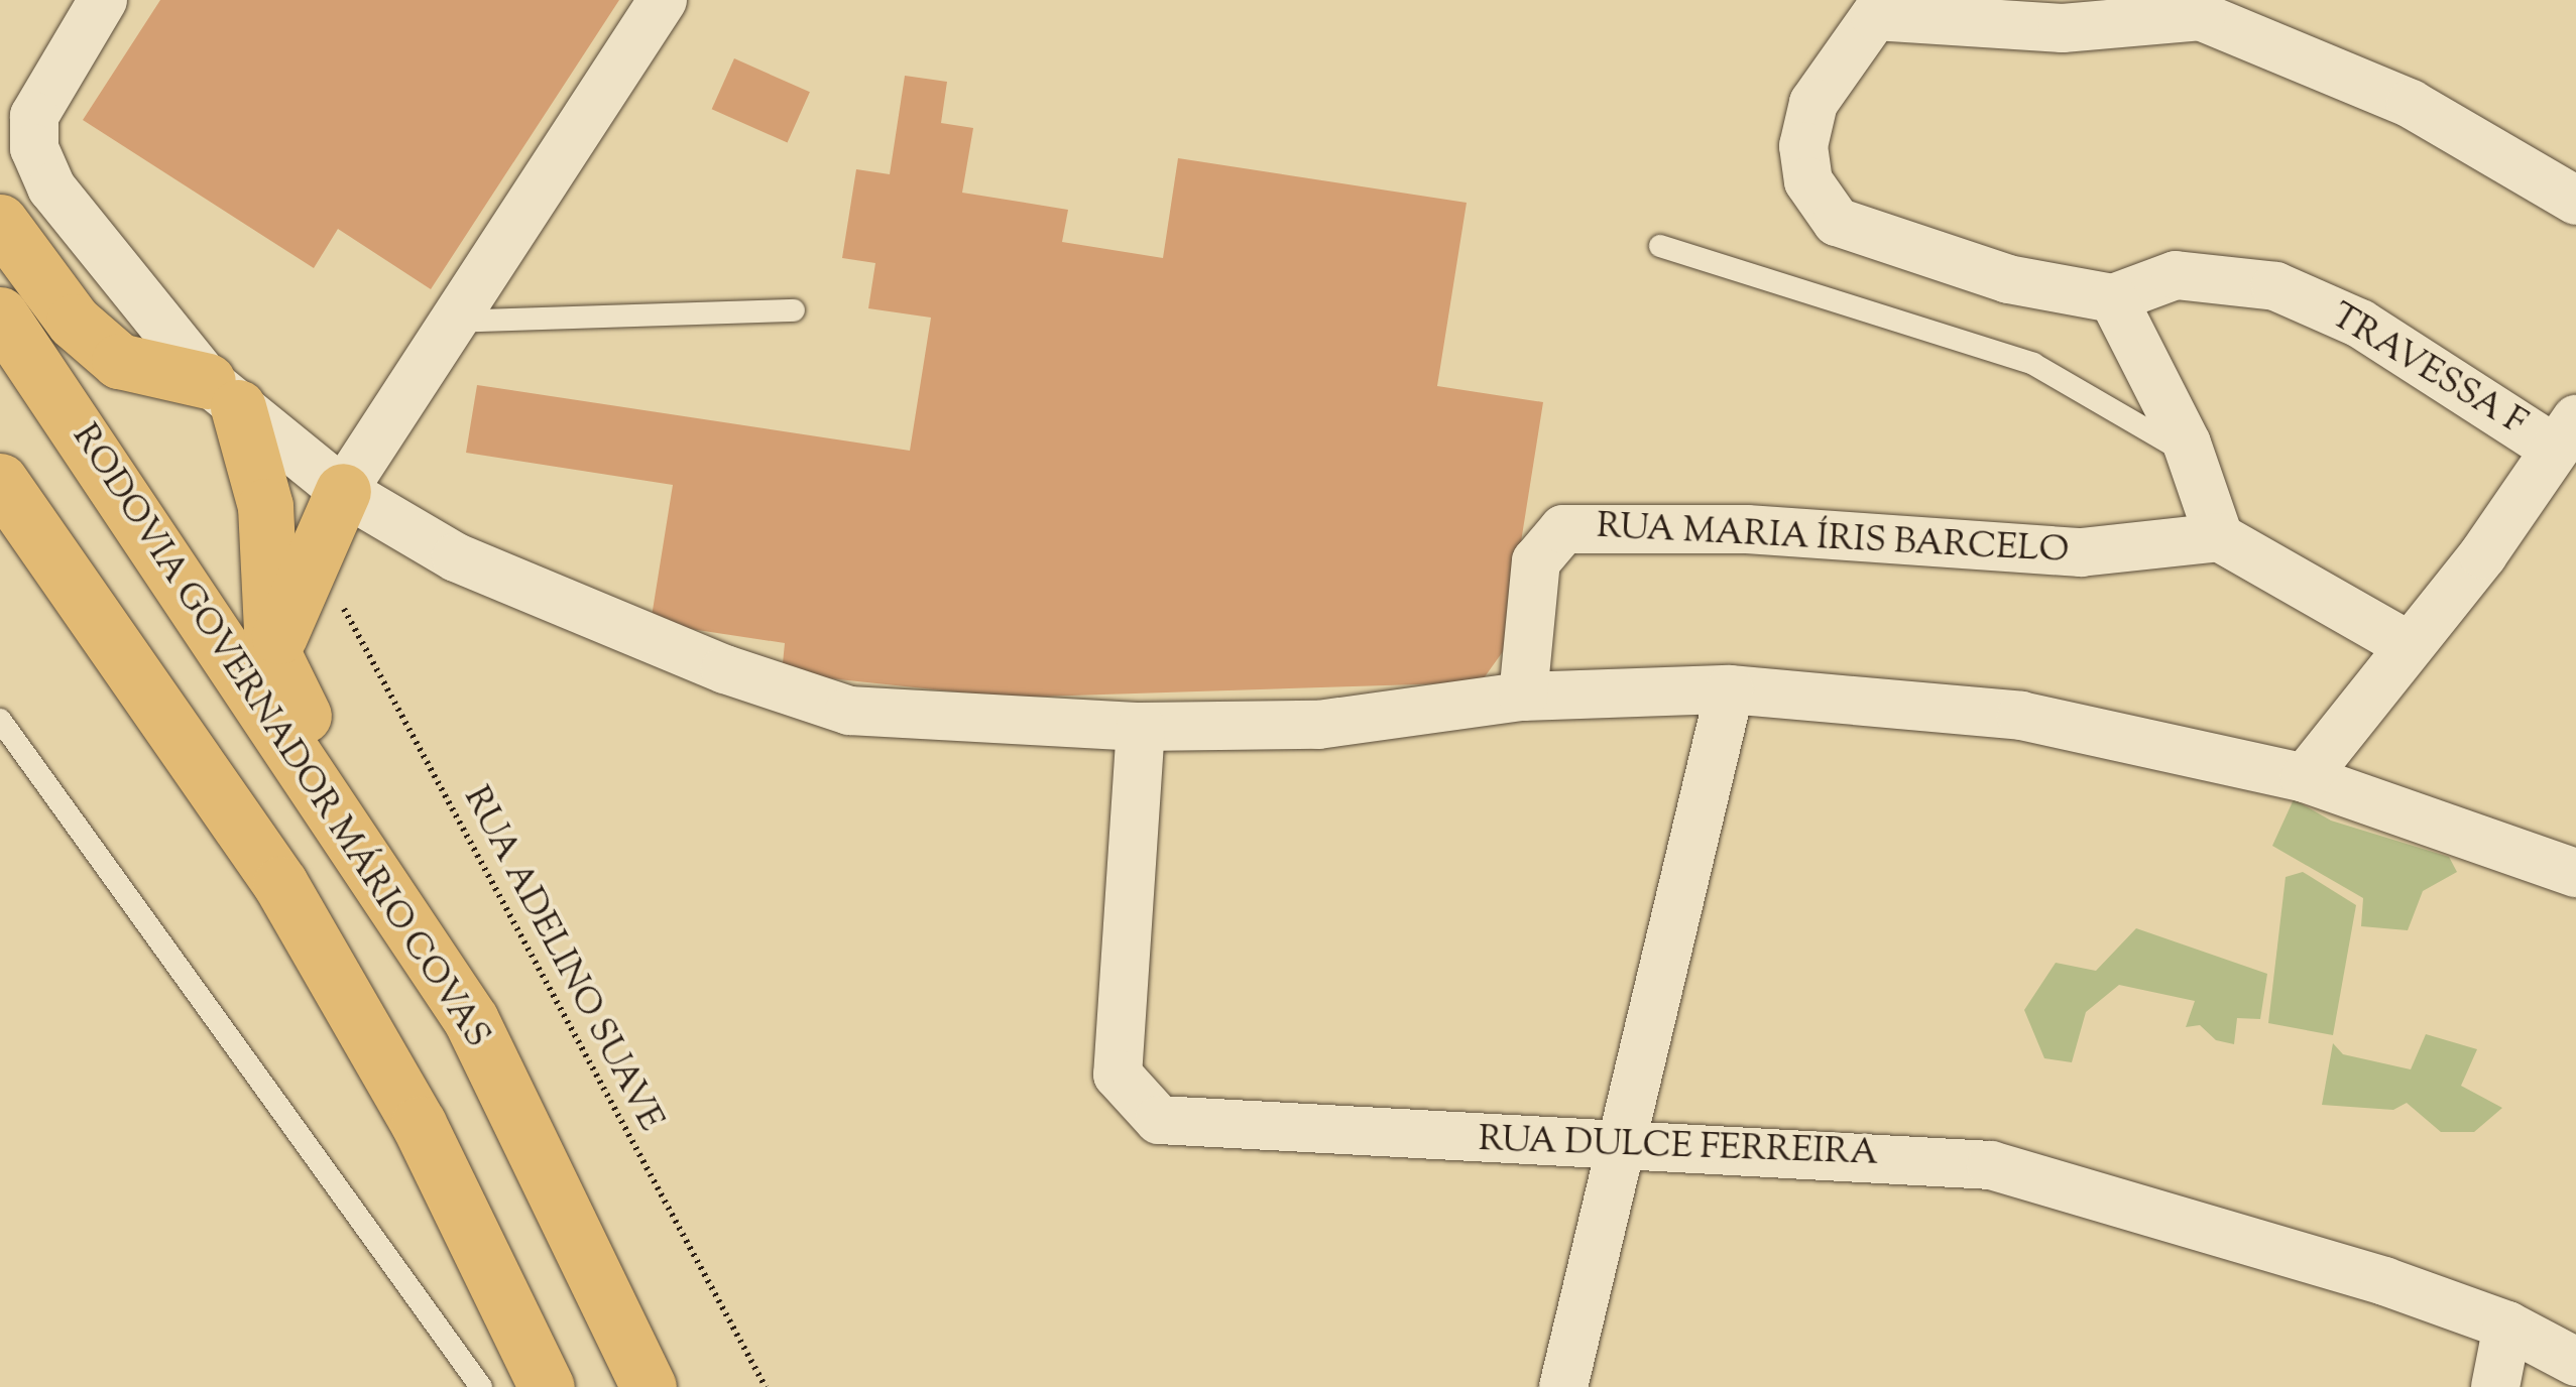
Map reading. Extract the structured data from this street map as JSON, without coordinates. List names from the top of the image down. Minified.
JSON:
{"streets":{"highway":["RODOVIA GOVERNADOR MÁRIO COVAS"],"street":["TRAVESSA F","RUA MARIA ÍRIS BARCELO","RUA DULCE FERREIRA"],"path":["RUA ADELINO SUAVE"]}}
